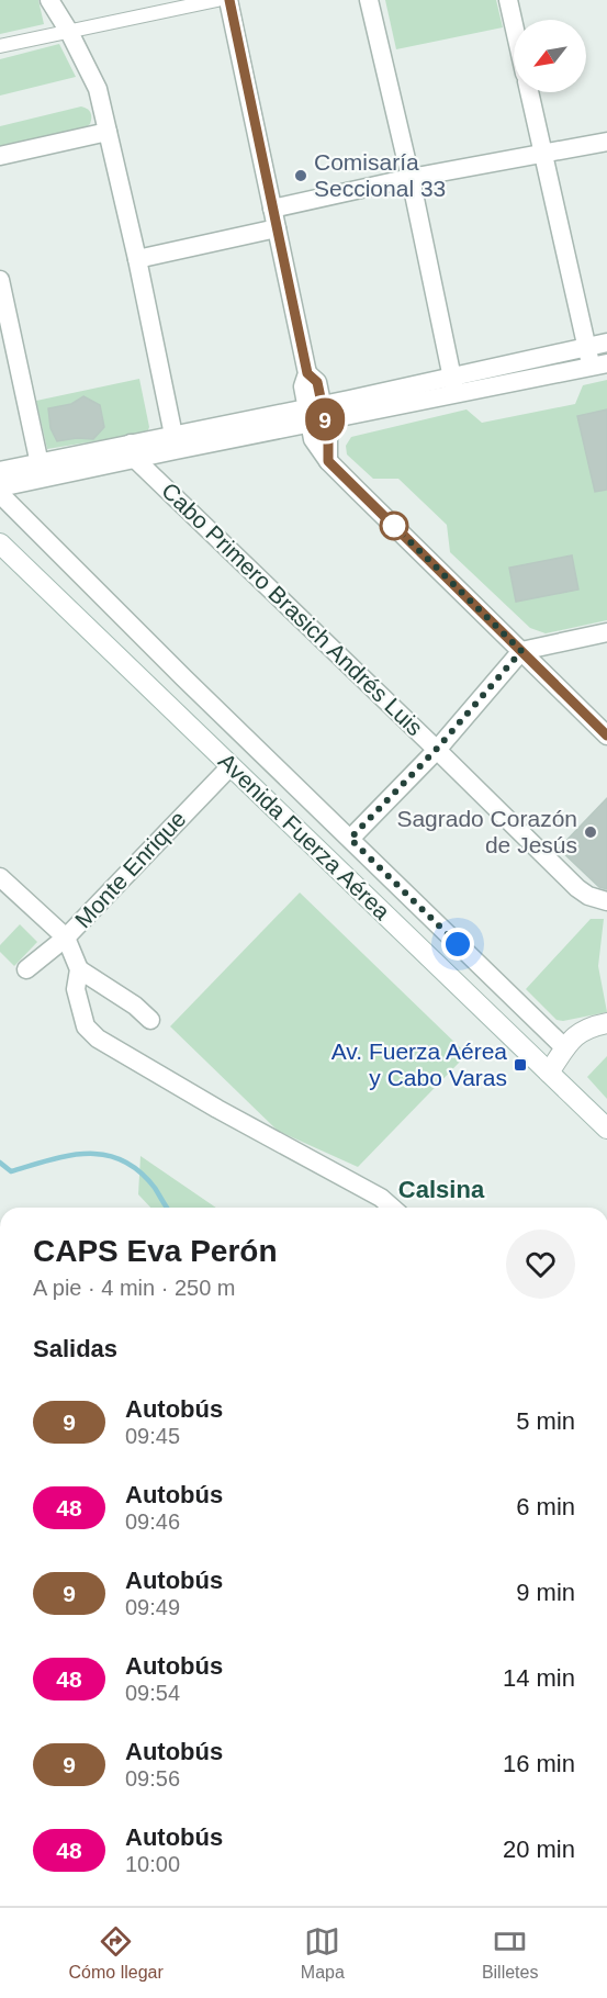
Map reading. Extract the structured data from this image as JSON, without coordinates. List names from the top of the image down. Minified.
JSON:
{"streets":{"main road":["Avenida Fuerza Aérea"],"street":["Cabo Primero Brasich Andrés Luis","Monte Enrique"]},"crossings":[["Avenida Fuerza Aérea","Monte Enrique"]],"districts":["Calsina"],"places":{"other":["Comisaría Seccional 33","Sagrado Corazón de Jesús"],"transit":["Av. Fuerza Aérea y Cabo Varas"]},"lines":["bus line 9"],"north":"bottom left","page":{"on_map":"9","heading":[["CAPS Eva Perón","A pie · 4 min · 250 m"],"Salidas"],"list":[{"mark":"9","name":"Autobús","note":"09:45","value":"5 min"},{"mark":"48","name":"Autobús","note":"09:46","value":"6 min"},{"mark":"9","name":"Autobús","note":"09:49","value":"9 min"},{"mark":"48","name":"Autobús","note":"09:54","value":"14 min"},{"mark":"9","name":"Autobús","note":"09:56","value":"16 min"},{"mark":"48","name":"Autobús","note":"10:00","value":"20 min"}],"tabs":["Cómo llegar","Mapa","Billetes"]}}
